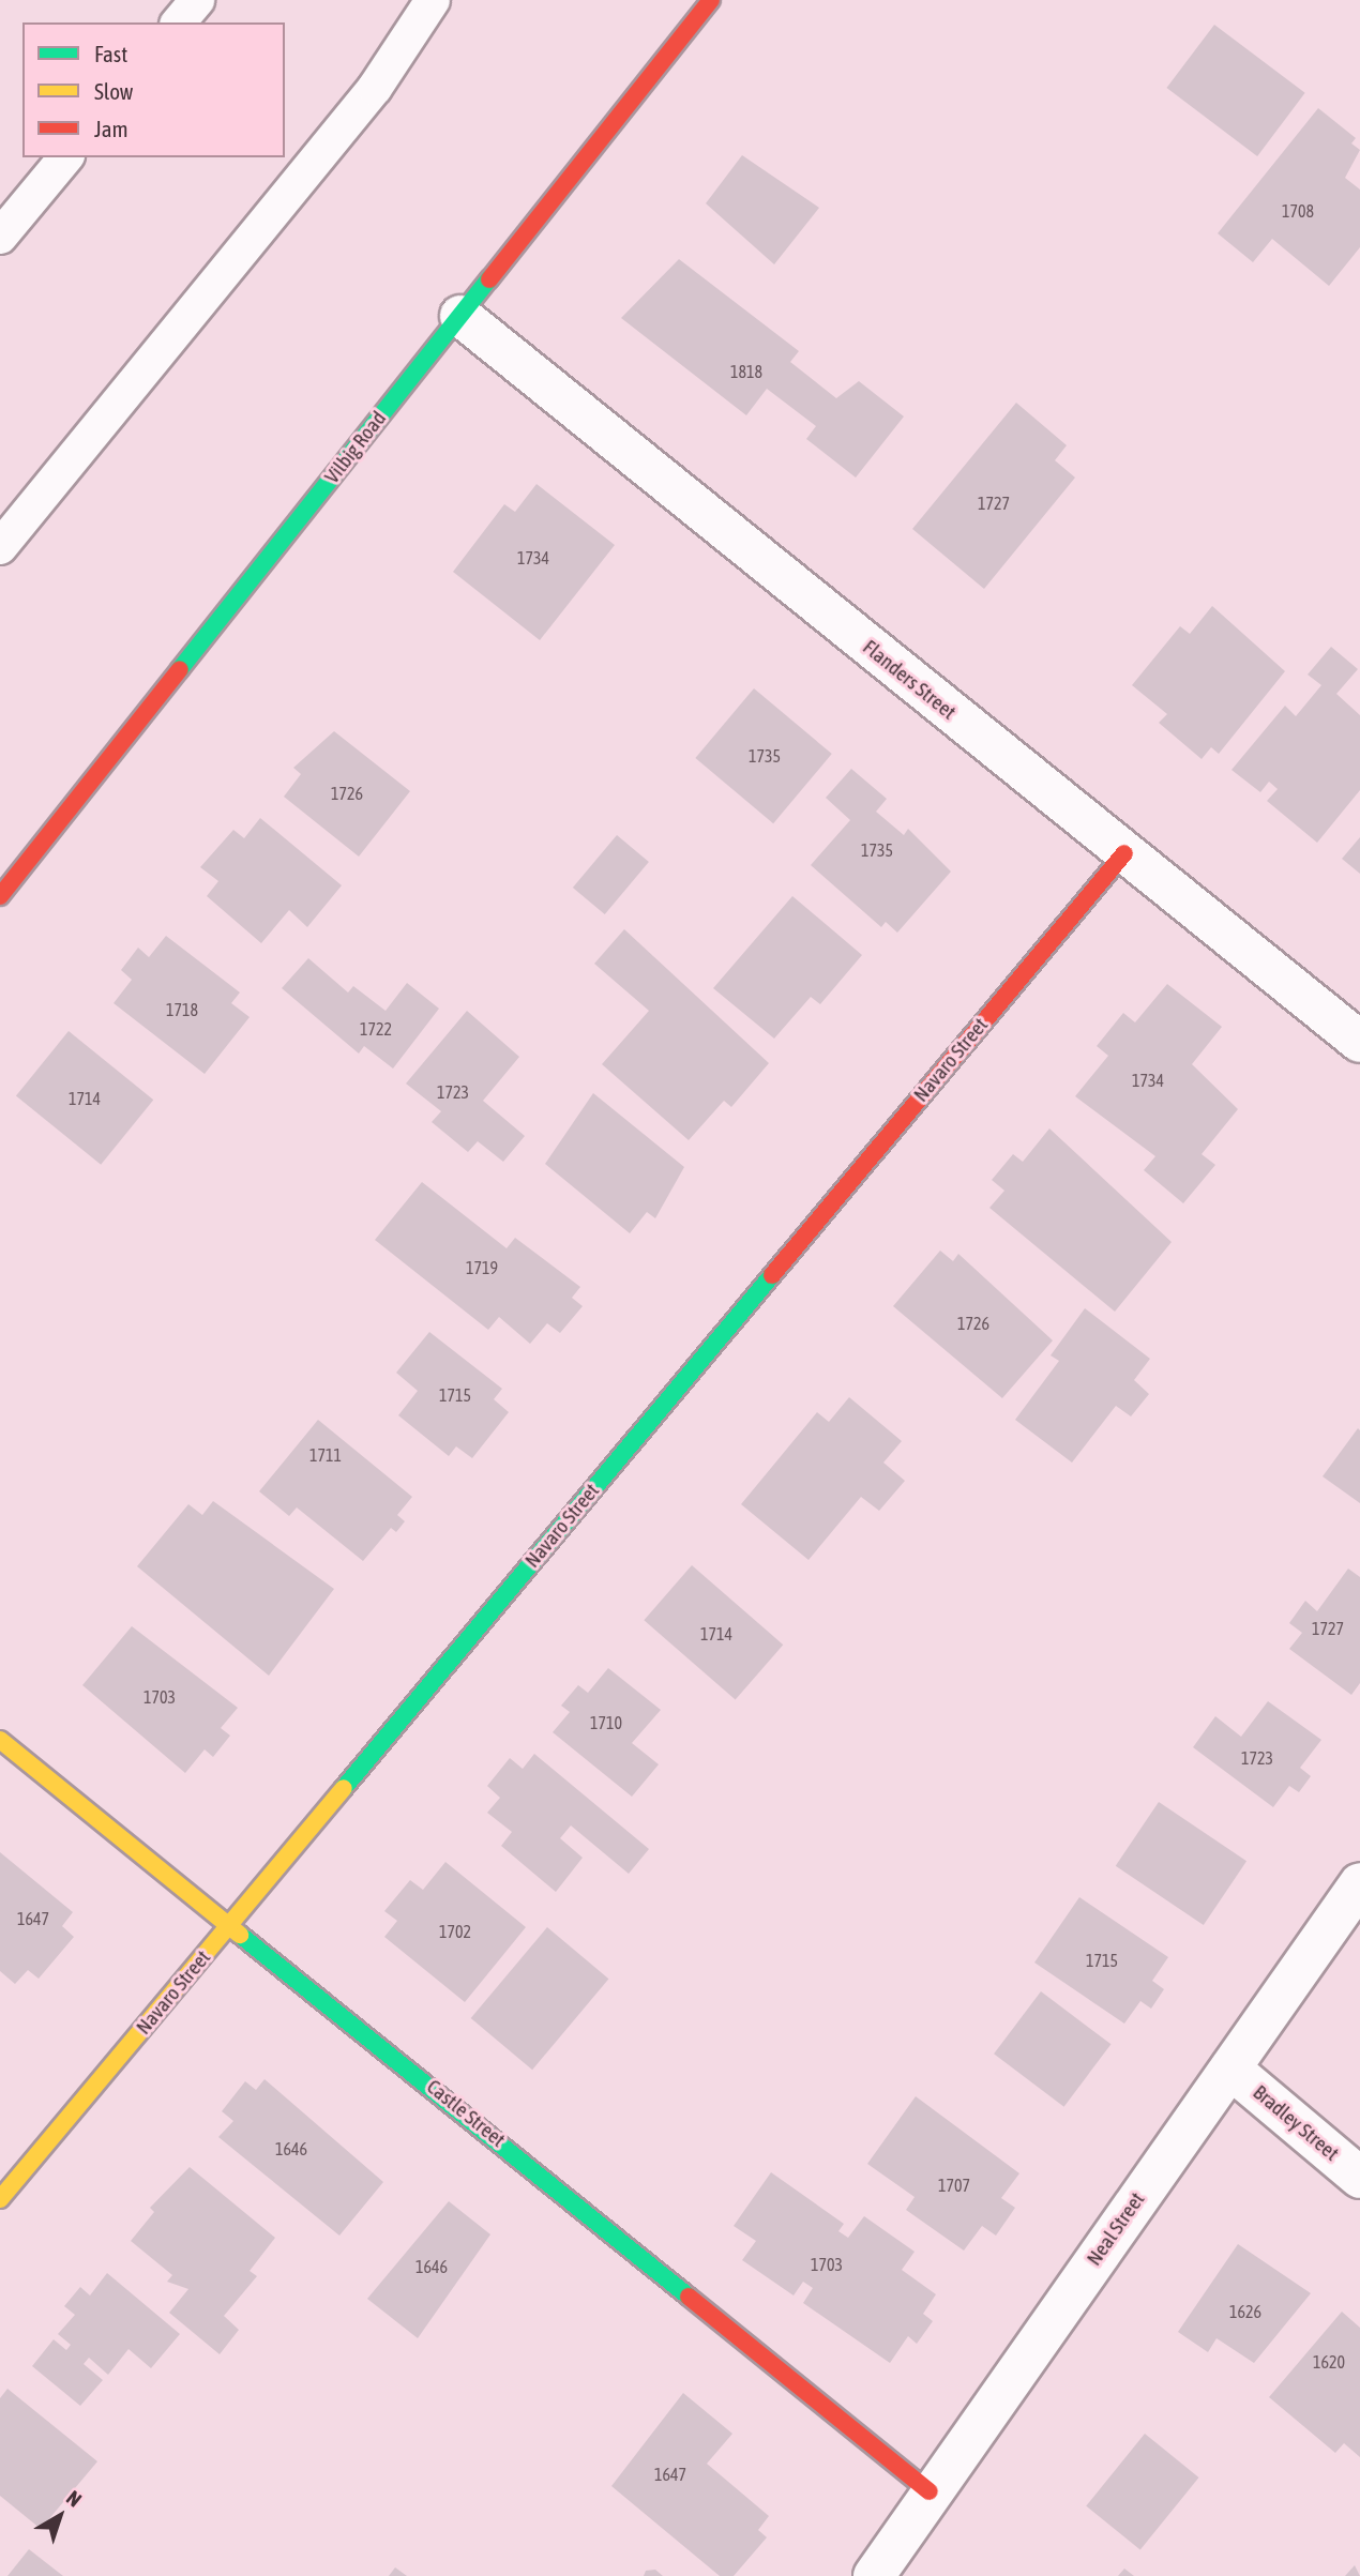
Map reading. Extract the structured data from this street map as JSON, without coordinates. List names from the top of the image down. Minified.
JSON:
{"streets":{"street":["Vilbig Road","Flanders Street","Navaro Street","Castle Street","Bradley Street","Neal Street"]},"crossings":[["Vilbig Road","Flanders Street"],["Flanders Street","Navaro Street"],["Navaro Street","Castle Street"],["Castle Street","Neal Street"],["Bradley Street","Neal Street"]],"house_numbers":["1708","1818","1727","1734","1735","1726","1735","1718","1722","1734","1723","1714","1719","1726","1715","1711","1727","1714","1703","1710","1723","1647","1702","1715","1646","1707","1703","1646","1626","1620","1647"],"legend":["Fast","Slow","Jam"],"north":"top right"}
